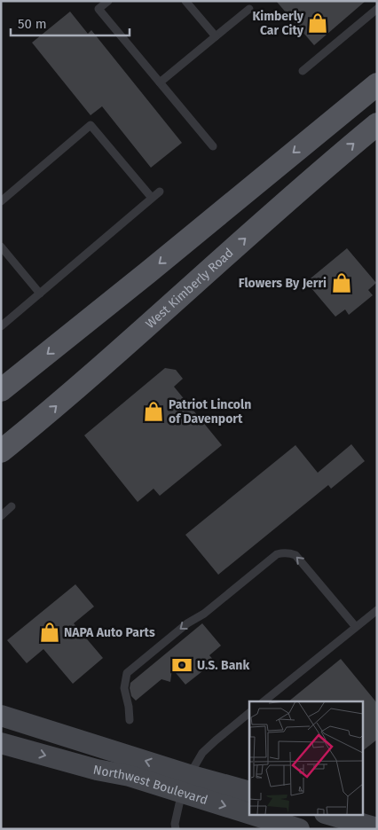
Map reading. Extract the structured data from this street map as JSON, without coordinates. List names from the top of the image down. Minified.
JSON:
{"streets":{"main road":["West Kimberly Road","Northwest Boulevard"]},"places":{"shop":["Kimberly Car City","Flowers By Jerri","Patriot Lincoln of Davenport","NAPA Auto Parts"],"bank":["U.S. Bank"]},"scale_bar":"50 m"}
